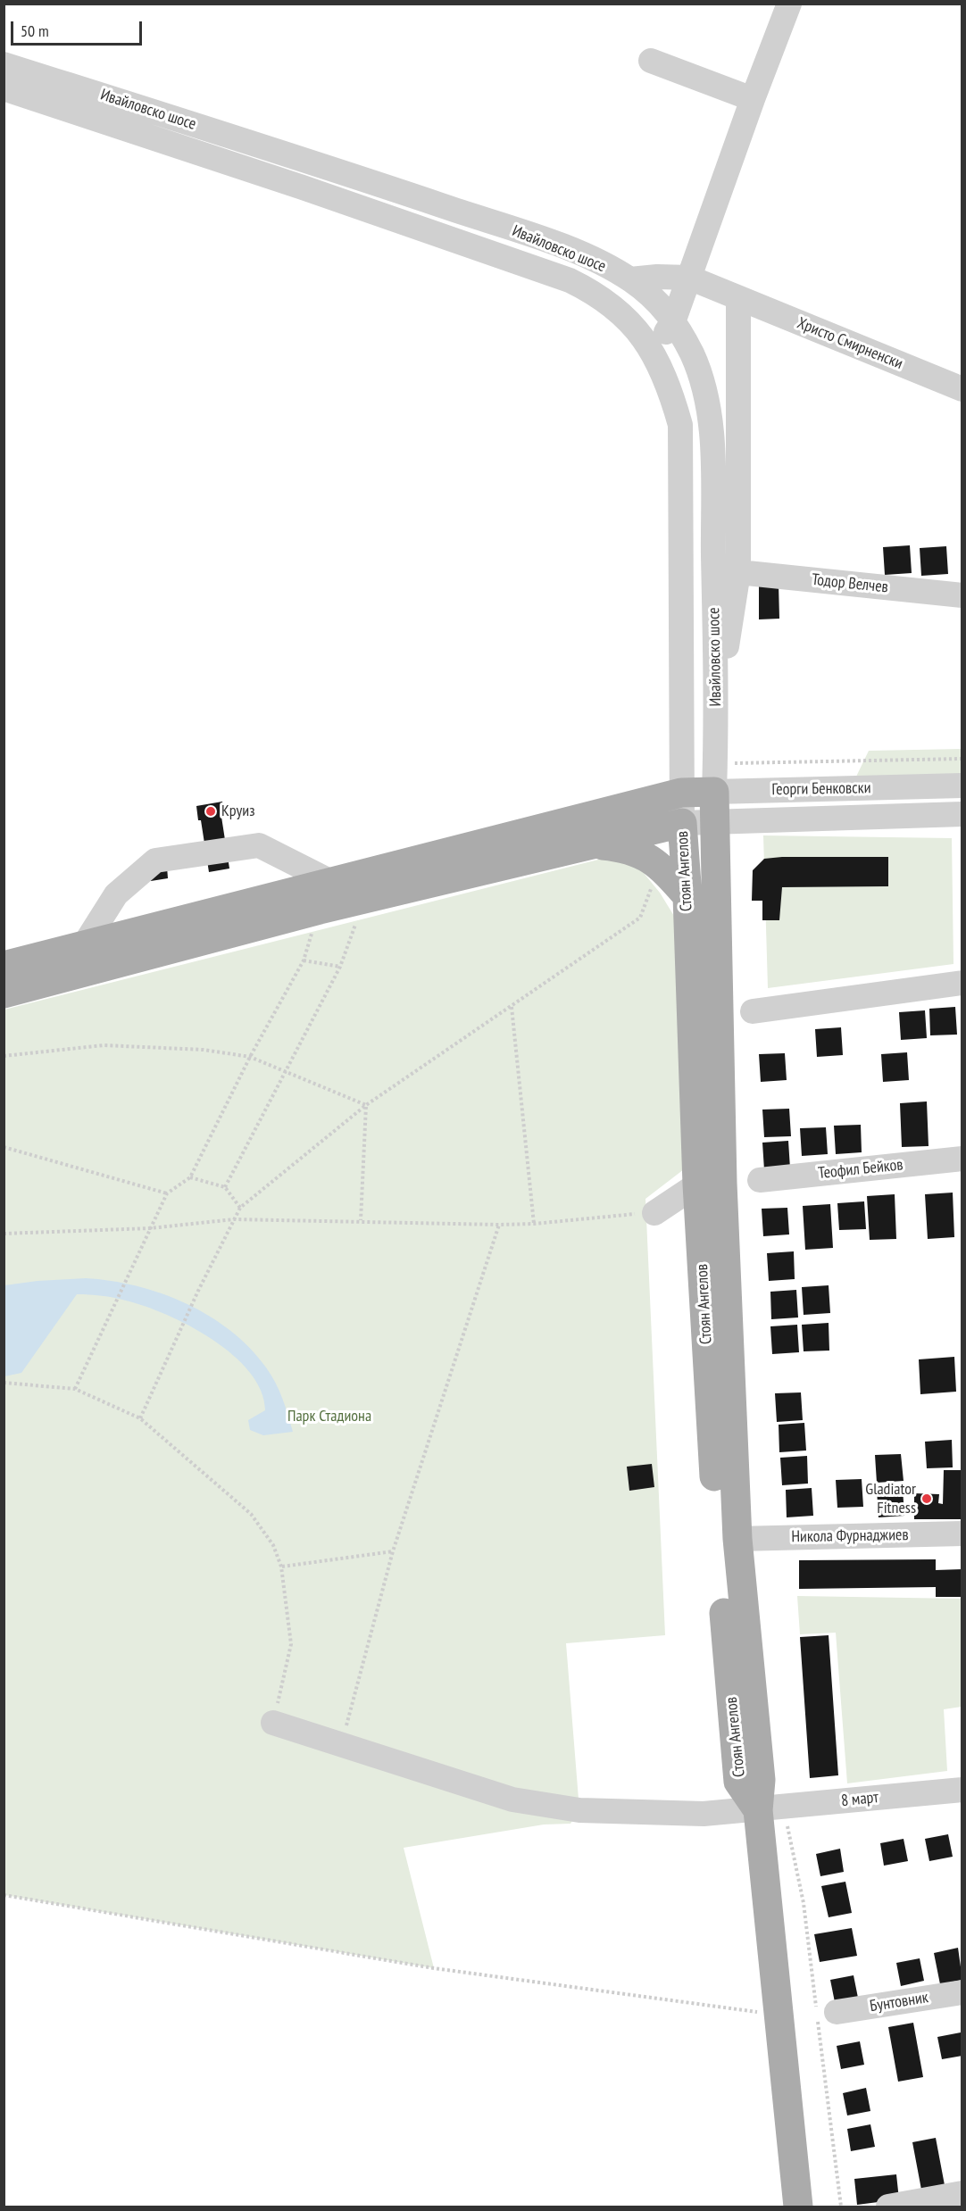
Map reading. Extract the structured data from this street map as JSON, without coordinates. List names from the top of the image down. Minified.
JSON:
{"streets":{"main road":["Георги Бенковски","Стоян Ангелов"],"street":["Ивайловско шосе","Христо Смирненски","Тодор Велчев","Теофил Бейков","Никола Фурнаджиев","8 март","Бунтовник"]},"crossings":[["Ивайловско шосе","Георги Бенковски"],["Ивайловско шосе","Стоян Ангелов"],["Георги Бенковски","Стоян Ангелов"],["Стоян Ангелов","Никола Фурнаджиев"],["Стоян Ангелов","8 март"]],"parks":["Парк Стадиона"],"places":["Круиз","Gladiator Fitness"],"scale_bar":"50 m"}
